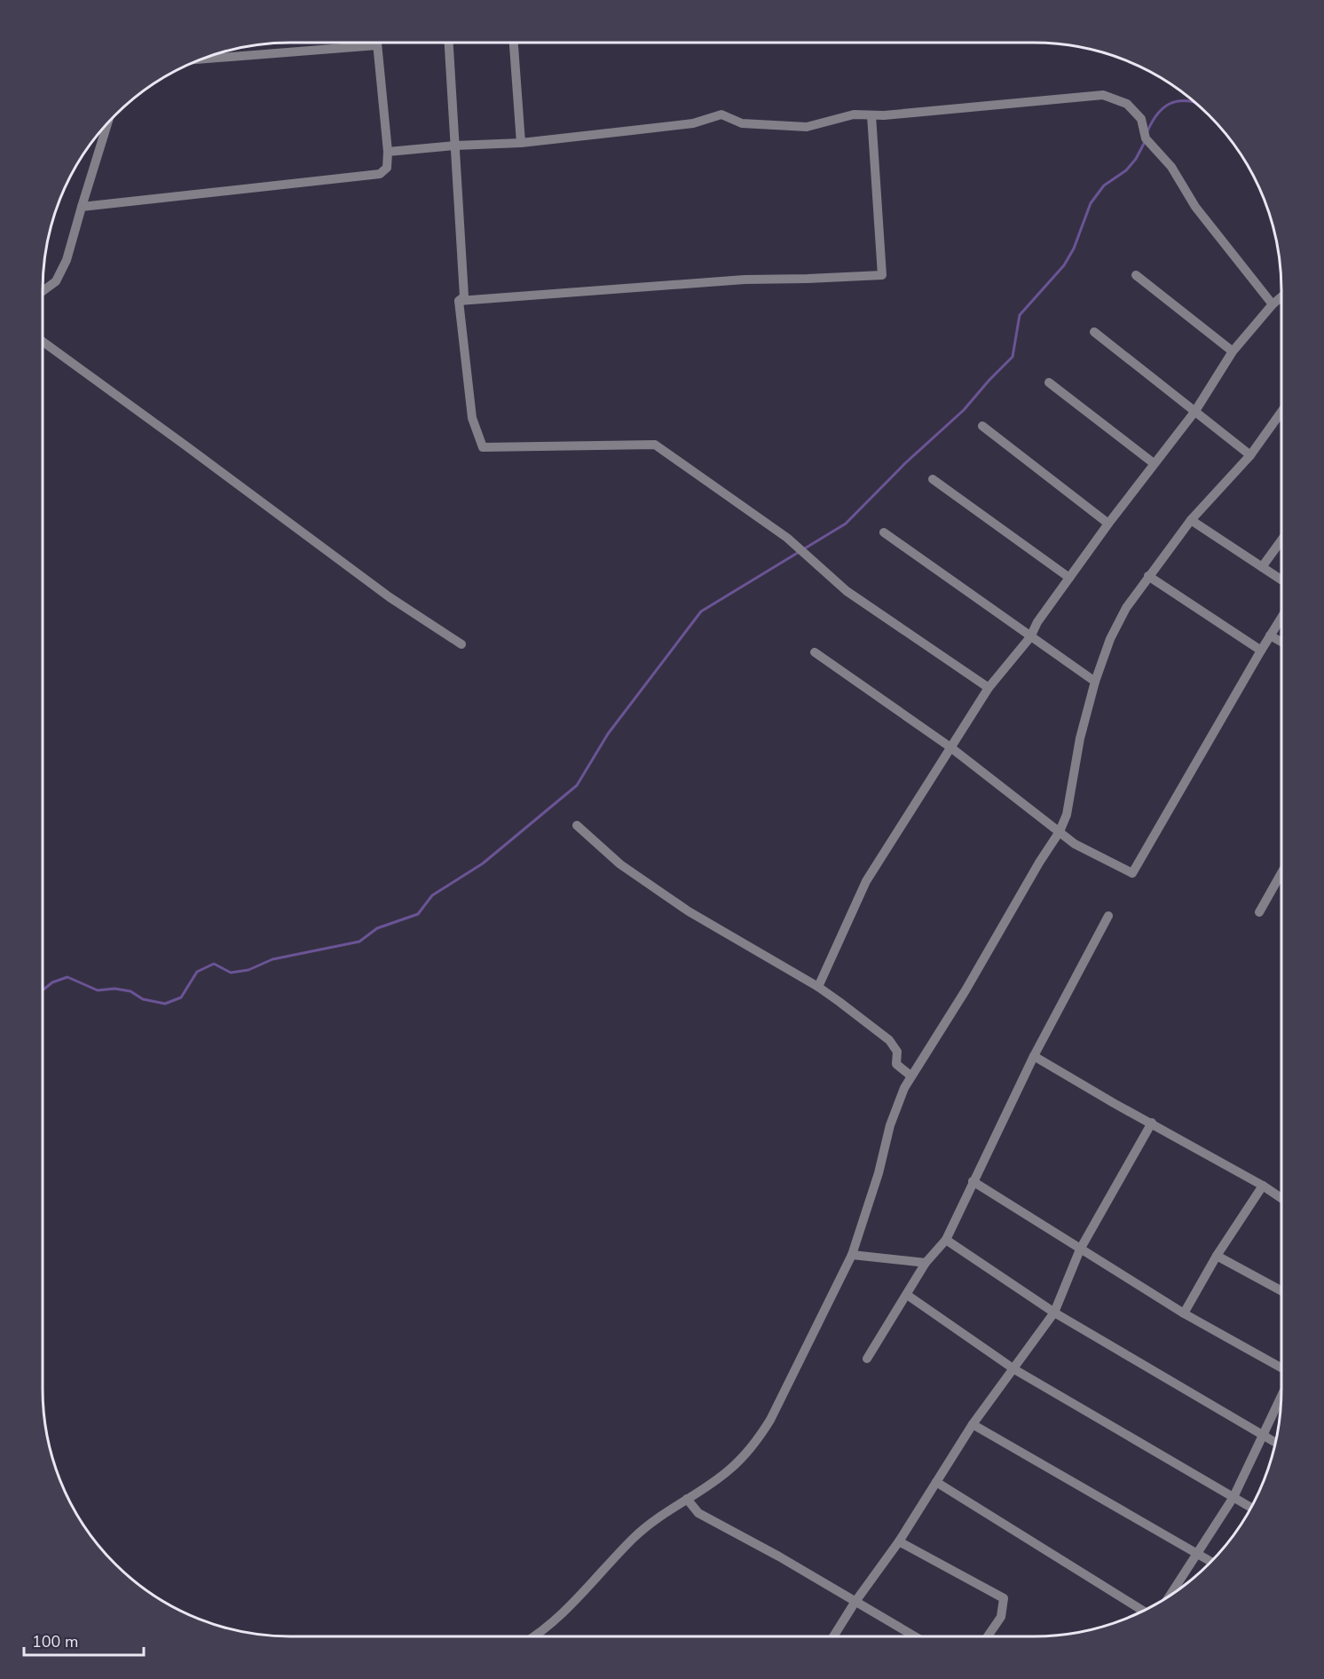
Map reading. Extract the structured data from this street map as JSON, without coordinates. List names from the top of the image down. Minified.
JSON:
{"scale_bar":"100 m"}
